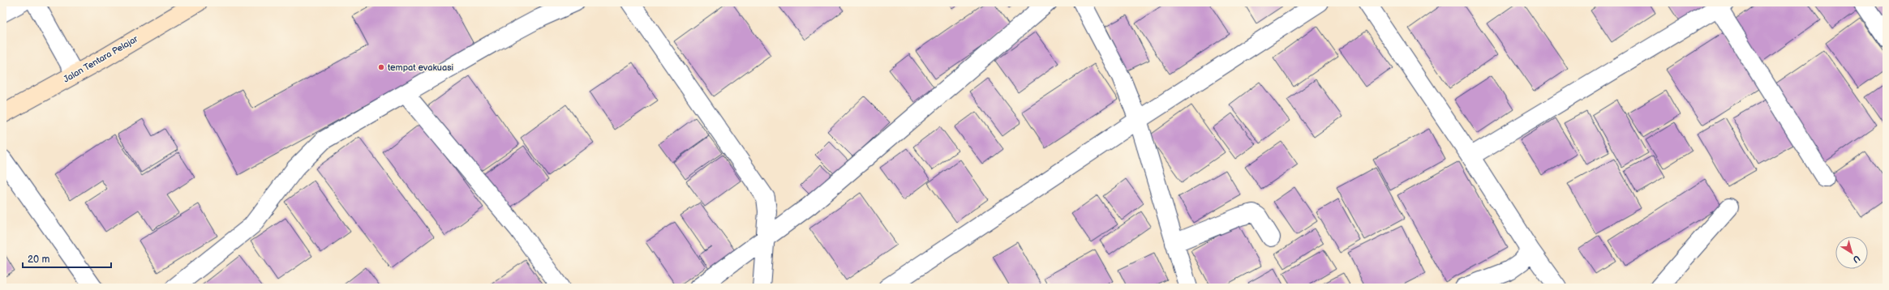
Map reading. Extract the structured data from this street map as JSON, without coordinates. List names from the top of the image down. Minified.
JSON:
{"streets":{"main road":["Jalan Tentara Pelajar"]},"places":["tempat evakuasi"],"scale_bar":"20 m","north":"bottom right"}
